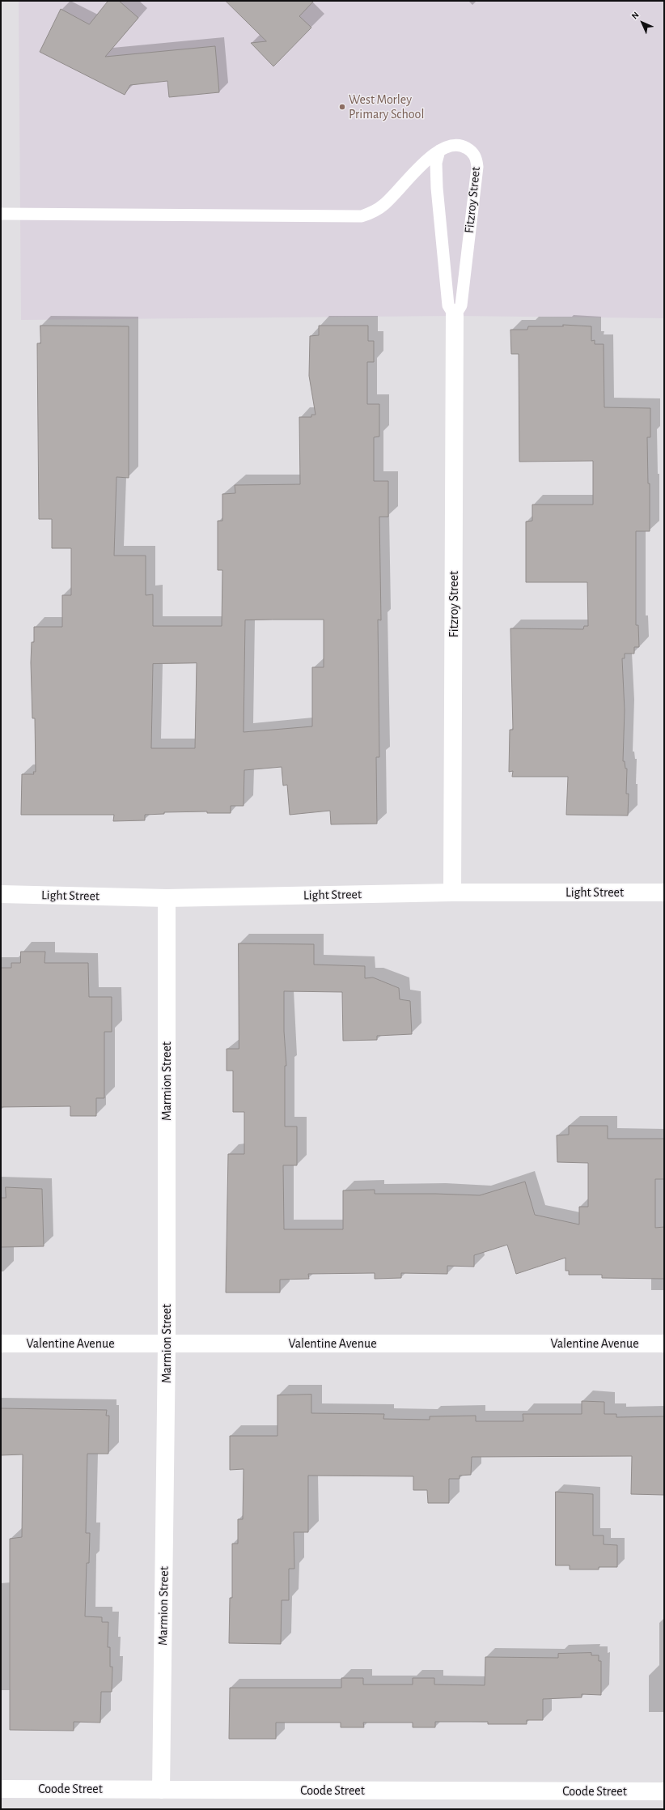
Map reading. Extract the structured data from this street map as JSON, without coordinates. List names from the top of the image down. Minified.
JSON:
{"streets":{"street":["Fitzroy Street","Light Street","Marmion Street","Valentine Avenue","Coode Street"]},"crossings":[["Fitzroy Street","Light Street"],["Light Street","Marmion Street"],["Marmion Street","Valentine Avenue"],["Marmion Street","Coode Street"]],"places":["West Morley Primary School"],"north":"top left"}
